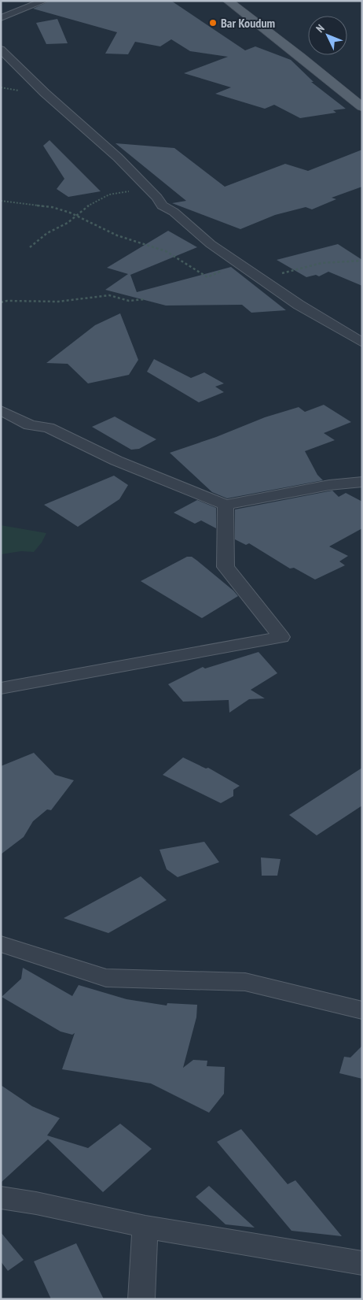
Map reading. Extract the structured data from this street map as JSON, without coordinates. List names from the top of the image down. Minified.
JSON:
{"places":["Bar Koudum"],"north":"top left"}
